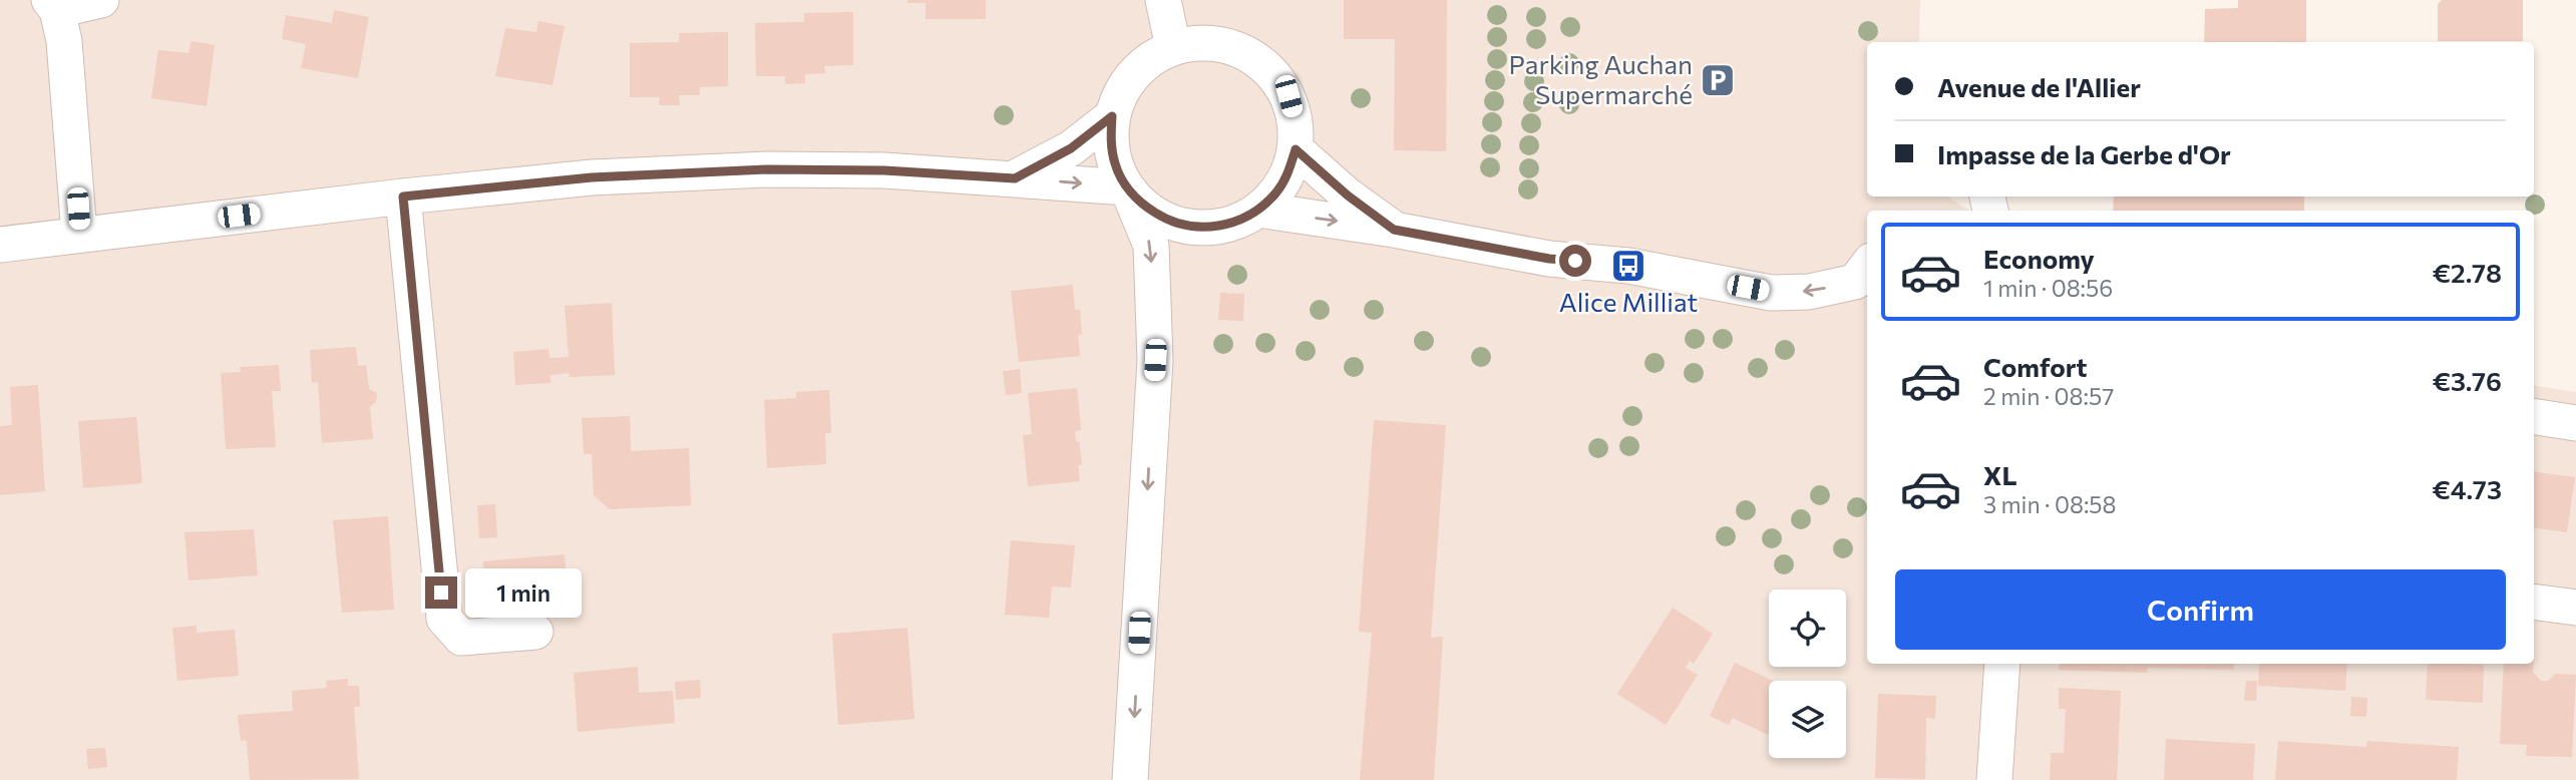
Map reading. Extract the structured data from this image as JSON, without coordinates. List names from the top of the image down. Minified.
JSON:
{"places":{"parking":["Parking Auchan Supermarché"],"bus stop":["Alice Milliat"]},"page":{"banner":["Avenue de l'Allier","Impasse de la Gerbe d'Or"],"list":[{"name":"Economy","note":"1 min · 08:56","value":"€2.78"},{"name":"Comfort","note":"2 min · 08:57","value":"€3.76"},{"name":"XL","note":"3 min · 08:58","value":"€4.73"}],"buttons":"Confirm","bubble":"1 min"}}
